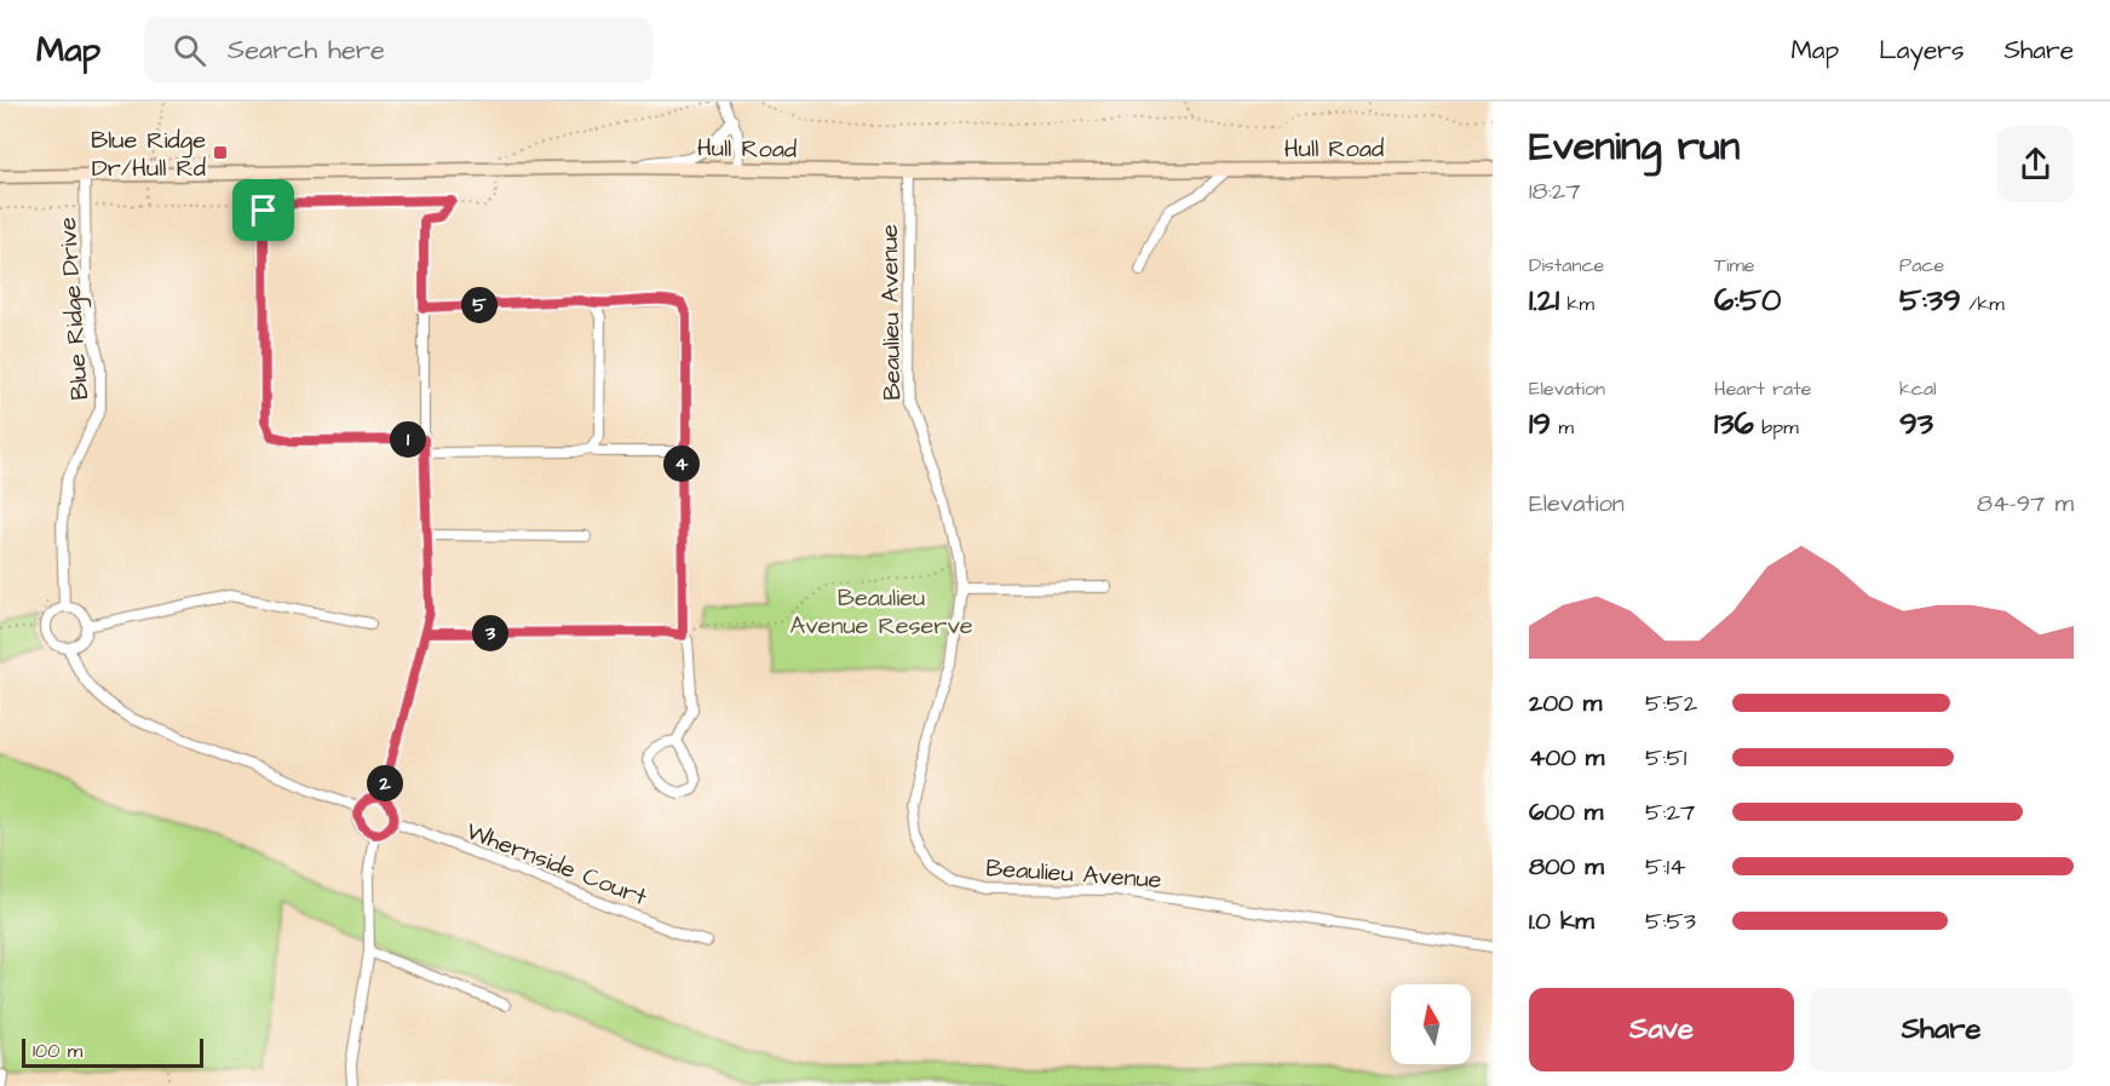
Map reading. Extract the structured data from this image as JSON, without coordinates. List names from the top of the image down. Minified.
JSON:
{"streets":{"main road":["Hull Road"],"street":["Blue Ridge Drive","Beaulieu Avenue","Whernside Court"]},"crossings":[["Hull Road","Blue Ridge Drive"],["Hull Road","Beaulieu Avenue"]],"parks":["Beaulieu Avenue Reserve"],"places":{"transit":["Blue Ridge Dr/Hull Rd"]},"scale_bar":"100 m","north":"top","page":{"header":"Map","search":"Search here","nav":["Map","Layers","Share"],"heading":["Evening run","18:27"],"stats":[["Distance","1.21 km"],["Time","6:50"],["Pace","5:39 /km"],["Elevation","19 m"],["Heart rate","136 bpm"],["kcal","93"]],"pins":["5","1","4","3","2"],"chart":["Elevation","84–97 m"],"list":[{"name":"200 m","note":"5:52"},{"name":"400 m","note":"5:51"},{"name":"600 m","note":"5:27"},{"name":"800 m","note":"5:14"},{"name":"1.0 km","note":"5:53"}],"buttons":["Save","Share"],"scale":"100 m"}}
